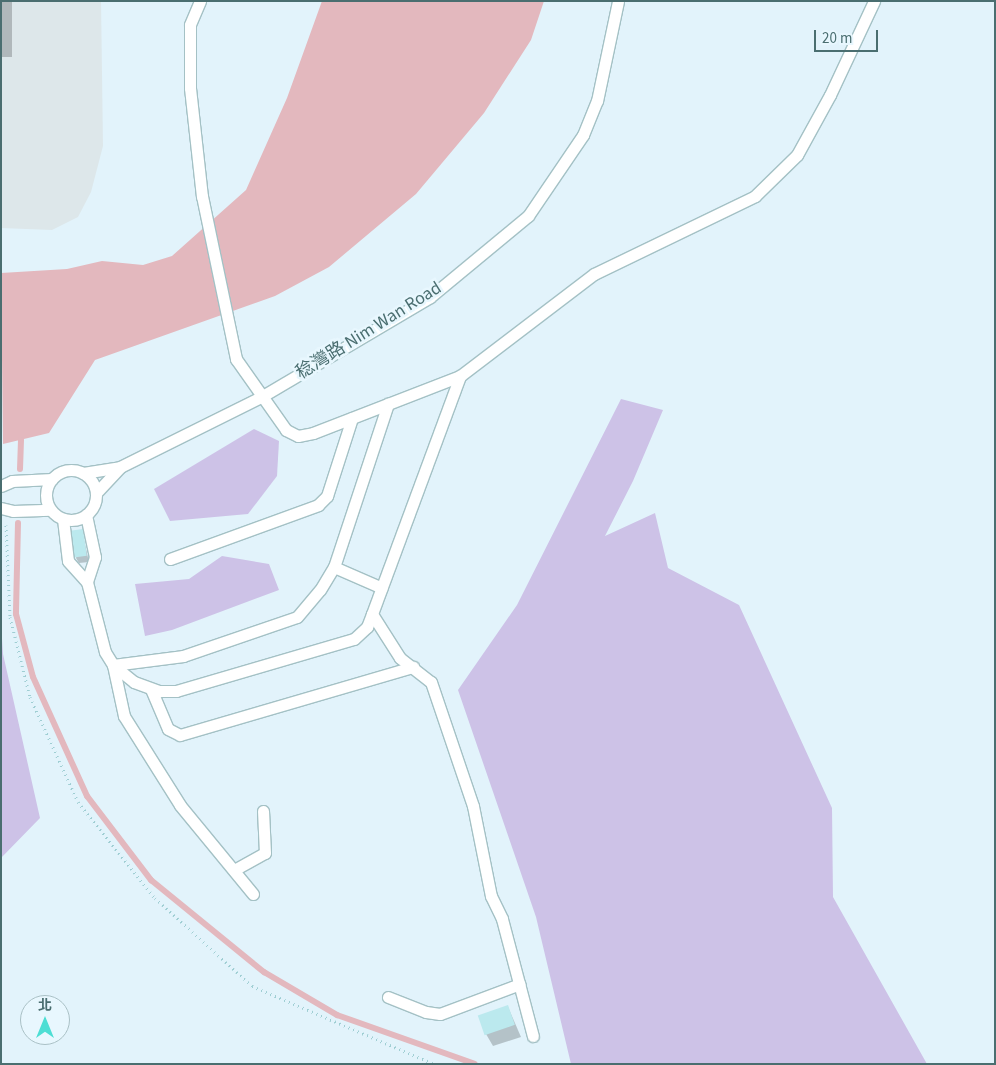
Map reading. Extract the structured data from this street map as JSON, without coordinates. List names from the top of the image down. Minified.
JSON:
{"streets":{"lane":["稔灣路 Nim Wan Road"]},"scale_bar":"20 m","north":"top"}
